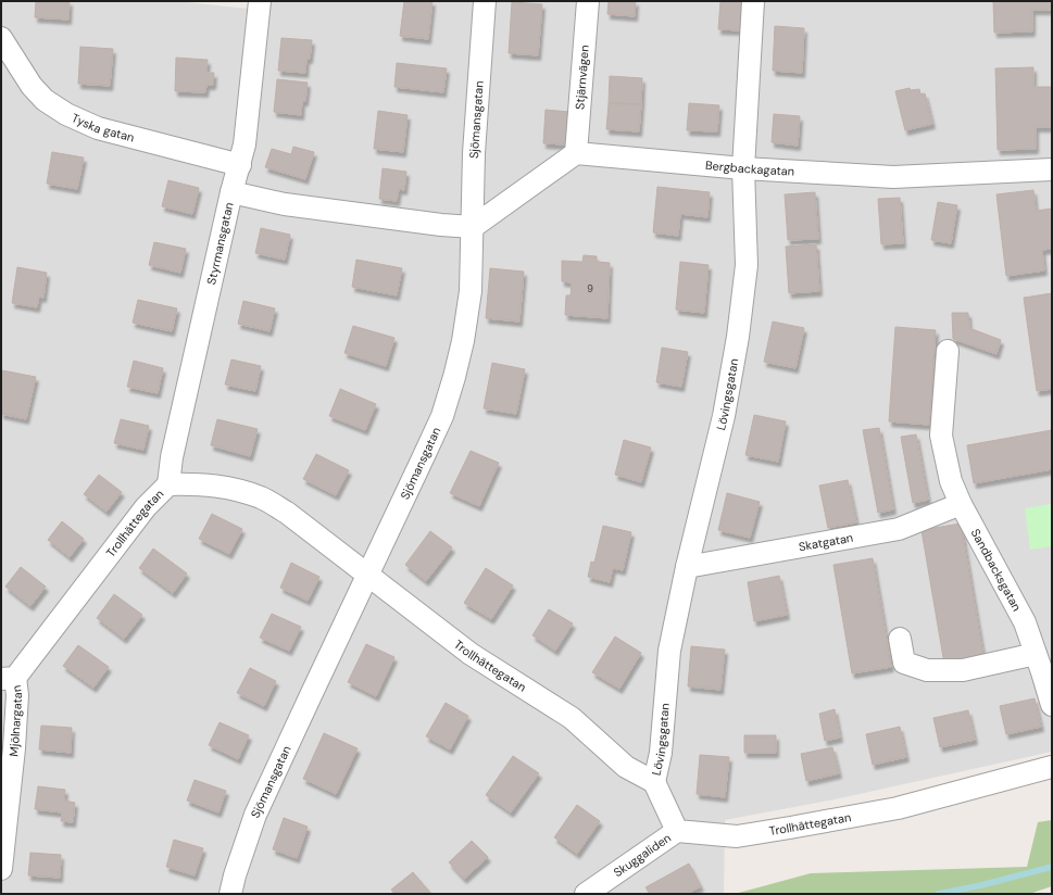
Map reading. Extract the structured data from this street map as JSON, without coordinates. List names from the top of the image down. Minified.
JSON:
{"streets":{"street":["Stjärnvägen","Sjömansgatan","Tyska gatan","Bergbackagatan","Styrmansgatan","Lövingsgatan","Trollhättegatan","Skatgatan","Sandbacksgatan","Mjölnargatan","Skuggaliden"]},"crossings":[["Stjärnvägen","Bergbackagatan"],["Sjömansgatan","Trollhättegatan"],["Tyska gatan","Styrmansgatan"],["Bergbackagatan","Lövingsgatan"],["Styrmansgatan","Trollhättegatan"],["Lövingsgatan","Trollhättegatan"],["Lövingsgatan","Skatgatan"],["Trollhättegatan","Mjölnargatan"],["Trollhättegatan","Skuggaliden"],["Skatgatan","Sandbacksgatan"]],"house_numbers":["9"]}
